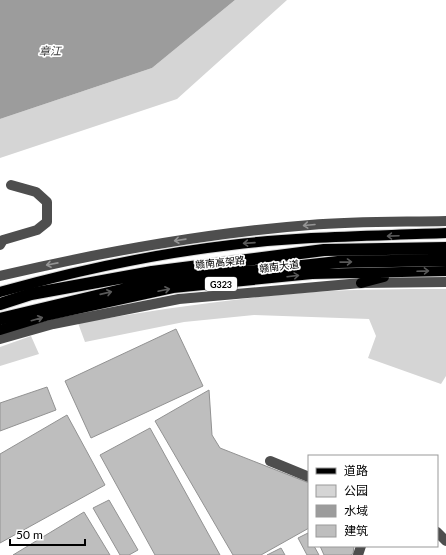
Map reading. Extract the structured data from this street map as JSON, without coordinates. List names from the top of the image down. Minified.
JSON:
{"streets":{"highway":["赣南高架路"],"main road":["赣南大道","G323"]},"water":["章江"],"legend":["道路","公园","水域","建筑"],"scale_bar":"50 m"}
